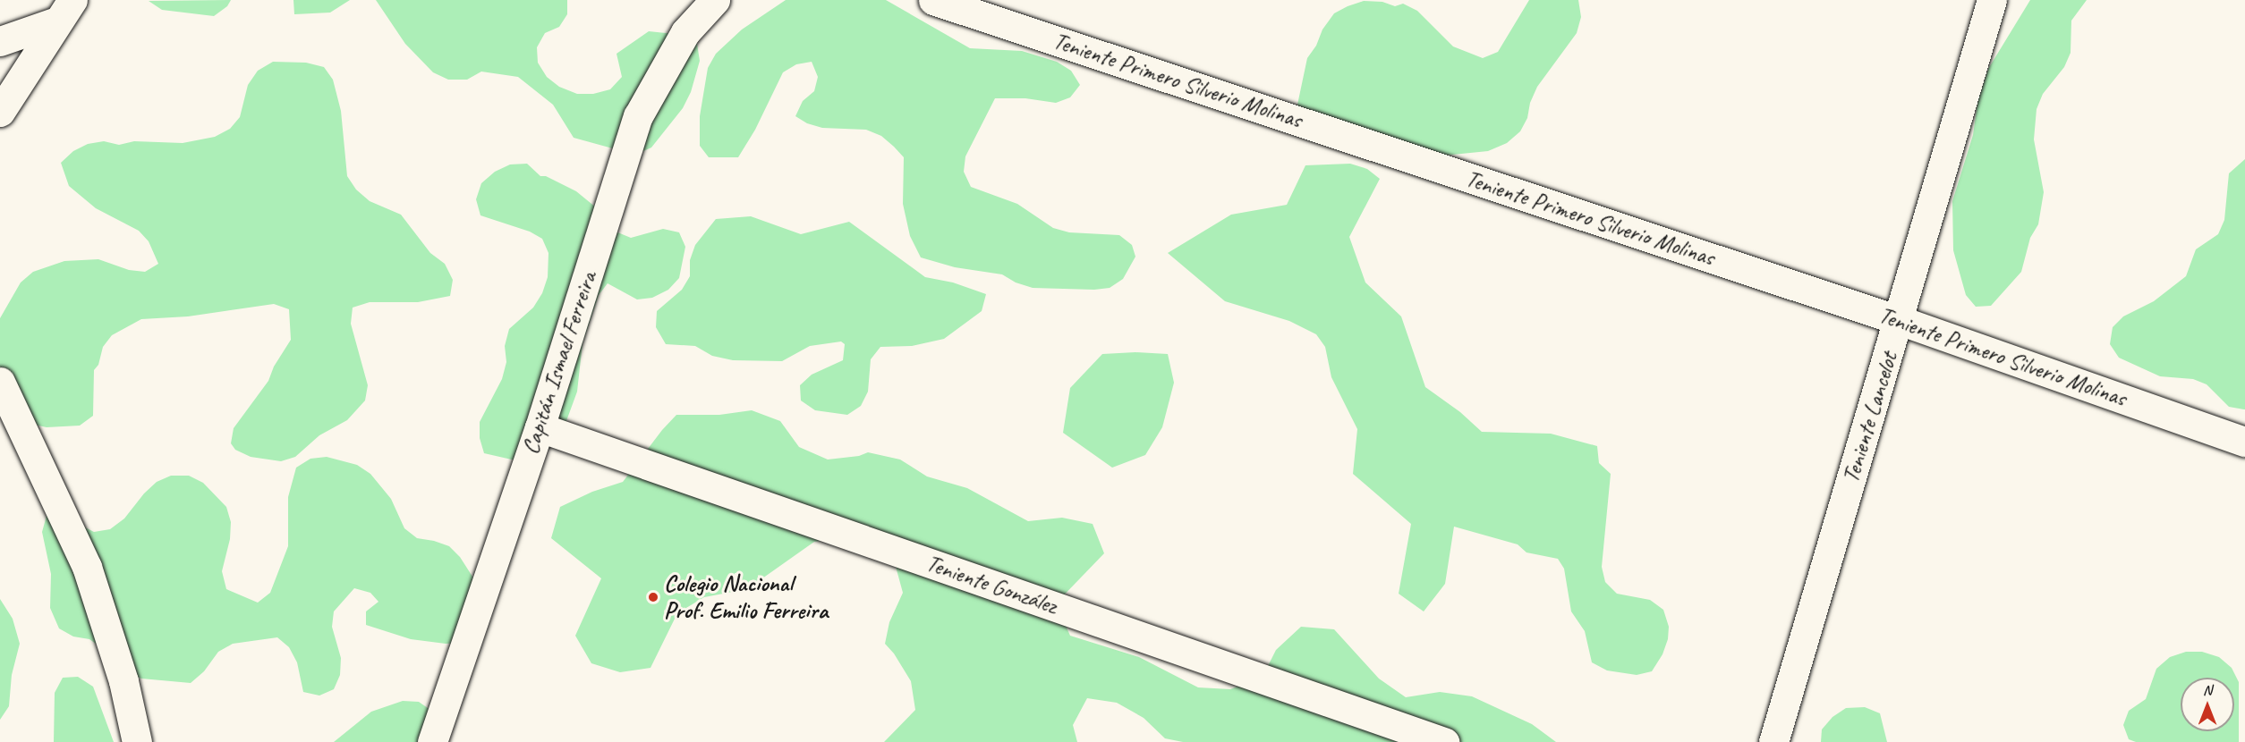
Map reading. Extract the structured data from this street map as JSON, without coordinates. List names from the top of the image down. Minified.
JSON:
{"streets":{"street":["Teniente Primero Silverio Molinas","Capitán Ismael Ferreira","Teniente Lancelot","Teniente González"]},"crossings":[["Teniente Primero Silverio Molinas","Teniente Lancelot"],["Capitán Ismael Ferreira","Teniente González"]],"places":["Colegio Nacional Prof. Emilio Ferreira"],"north":"top"}
